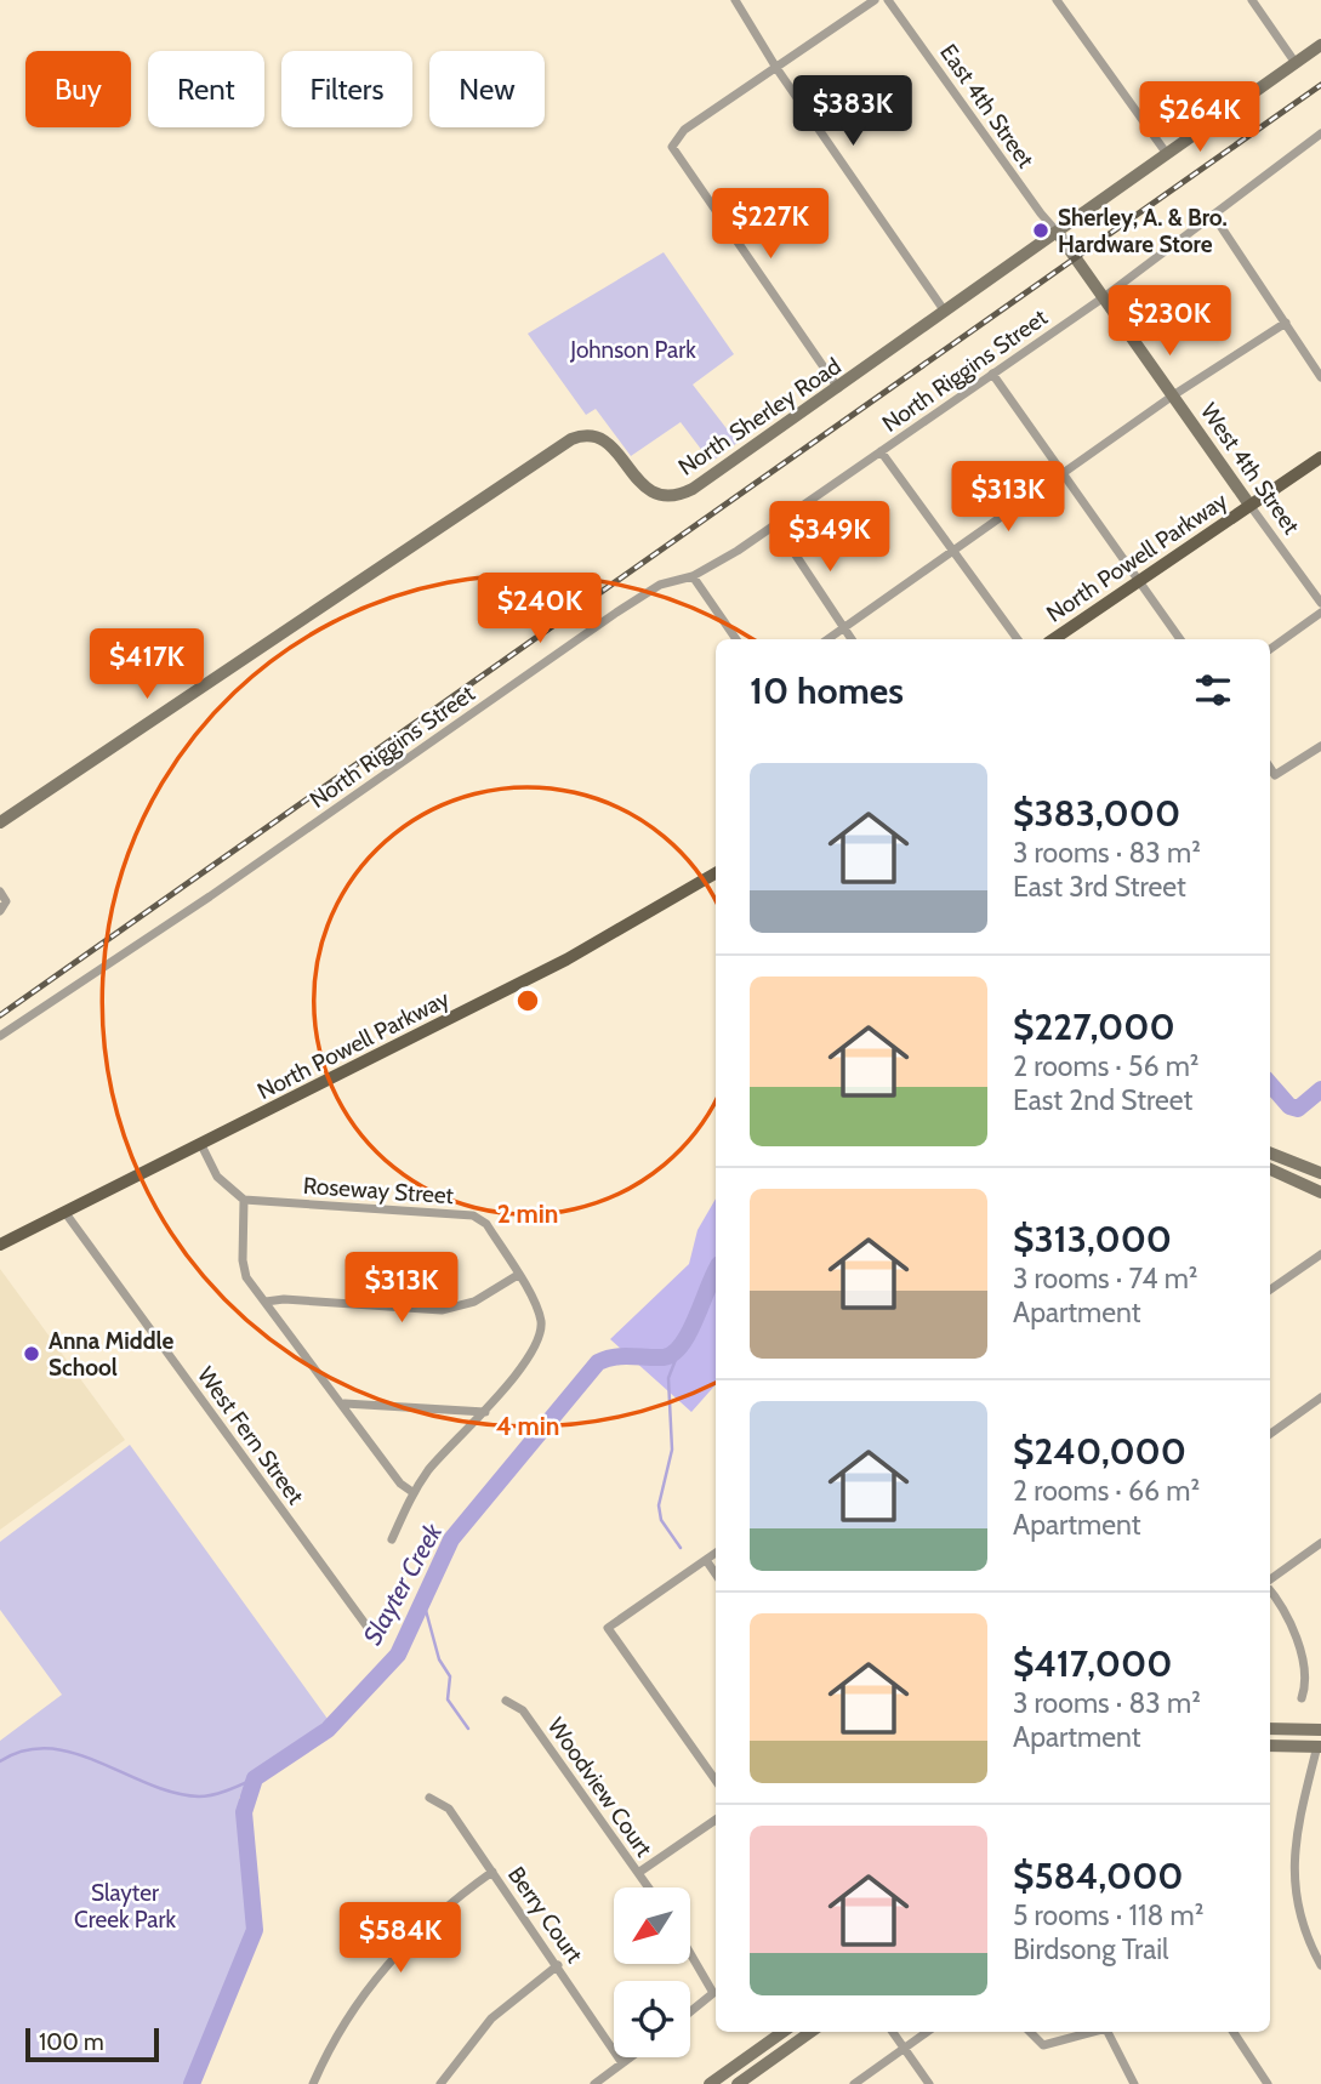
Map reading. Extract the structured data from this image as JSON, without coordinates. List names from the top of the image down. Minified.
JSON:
{"streets":{"main road":["North Sherley Road","West 4th Street","North Powell Parkway"],"street":["East 4th Street","North Riggins Street","Roseway Street","West Fern Street","Woodview Court","Berry Court"]},"crossings":[["East 4th Street","North Sherley Road"],["East 4th Street","West 4th Street"],["North Riggins Street","West 4th Street"],["North Sherley Road","West 4th Street"],["West 4th Street","North Powell Parkway"],["North Powell Parkway","West Fern Street"]],"water":["Slayter Creek"],"parks":["Johnson Park","Slayter Creek Park"],"places":["Sherley, A. & Bro. Hardware Store","Anna Middle School"],"scale_bar":"100 m","north":"bottom left","page":{"chip":["Buy","Rent","Filters","New"],"price":["$383K","$264K","$227K","$230K","$313K","$349K","$240K","$417K","$313K","$584K"],"heading":"10 homes","list":[{"name":"$383,000","note":"3 rooms · 83 m² · East 3rd Street"},{"name":"$227,000","note":"2 rooms · 56 m² · East 2nd Street"},{"name":"$313,000","note":"3 rooms · 74 m² · Apartment"},{"name":"$240,000","note":"2 rooms · 66 m² · Apartment"},{"name":"$417,000","note":"3 rooms · 83 m² · Apartment"},{"name":"$584,000","note":"5 rooms · 118 m² · Birdsong Trail"}],"scale":"100 m"},"rings":["2 min","4 min"]}
